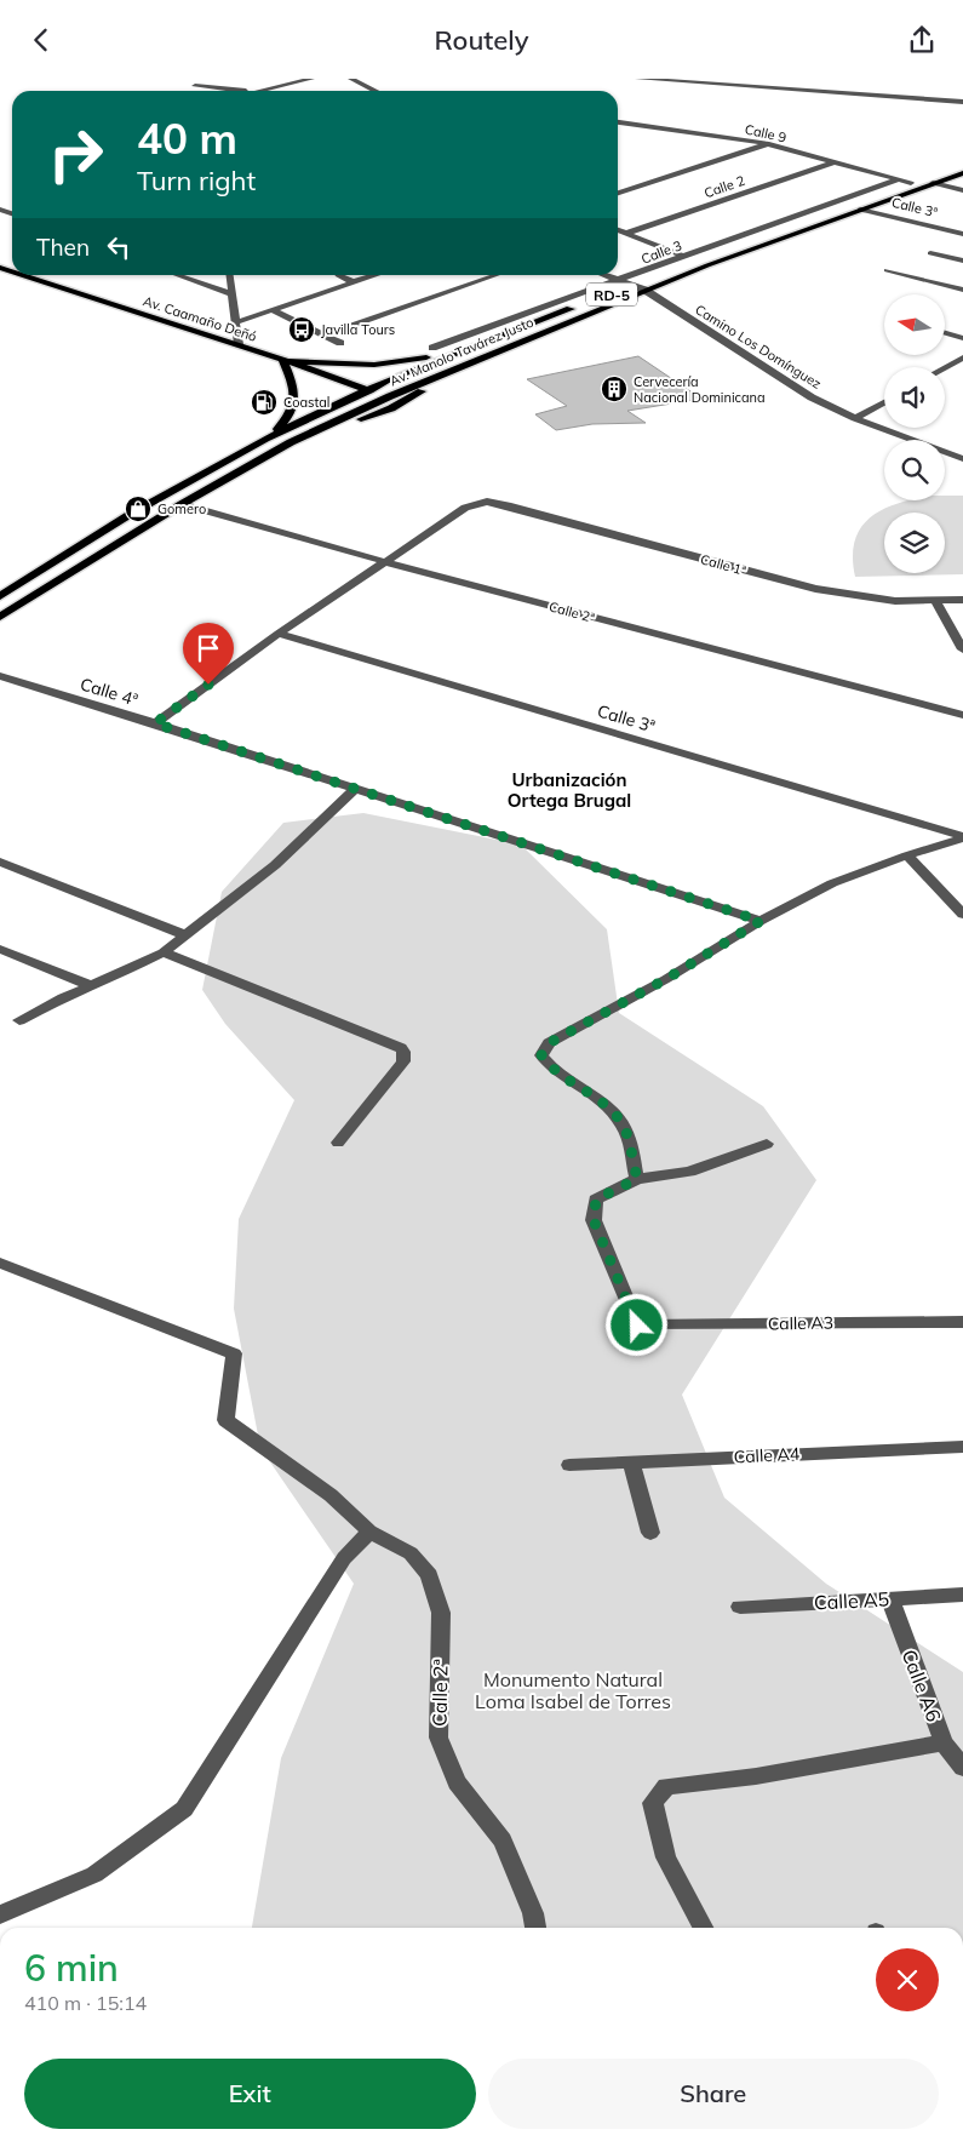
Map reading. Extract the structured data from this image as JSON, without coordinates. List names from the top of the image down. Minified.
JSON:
{"streets":{"main road":["RD-5","Av. Caamaño Deñó","Av. Manolo Tavárez Justo"],"street":["Calle 9","Calle 2","Calle 3ª","Calle 3","Camino Los Domínguez","Calle 1ª","Calle 2ª","Calle 4ª","Calle A3","Calle A4","Calle A5","Calle A6"]},"crossings":[["Calle 9","Calle 2"],["Calle 9","Calle 3"],["Calle 9","RD-5"],["Calle 3ª","Av. Manolo Tavárez Justo"],["Calle 3","Camino Los Domínguez"],["RD-5","Camino Los Domínguez"],["Av. Caamaño Deñó","Av. Manolo Tavárez Justo"],["Camino Los Domínguez","Av. Manolo Tavárez Justo"],["Av. Manolo Tavárez Justo","Calle 2ª"],["Calle 1ª","Calle 2ª"],["Calle A5","Calle A6"]],"districts":["Urbanización Ortega Brugal"],"parks":["Monumento Natural Loma Isabel de Torres"],"places":{"bus stop":["Javilla Tours"],"building":["Cervecería Nacional Dominicana"],"fuel station":["Coastal"],"shop":["Gomero"]},"north":"left","page":{"header":"Routely","turn":["40 m","Turn right"],"then":"Then","heading":["6 min","410 m · 15:14"],"buttons":["Exit","Share"]}}
